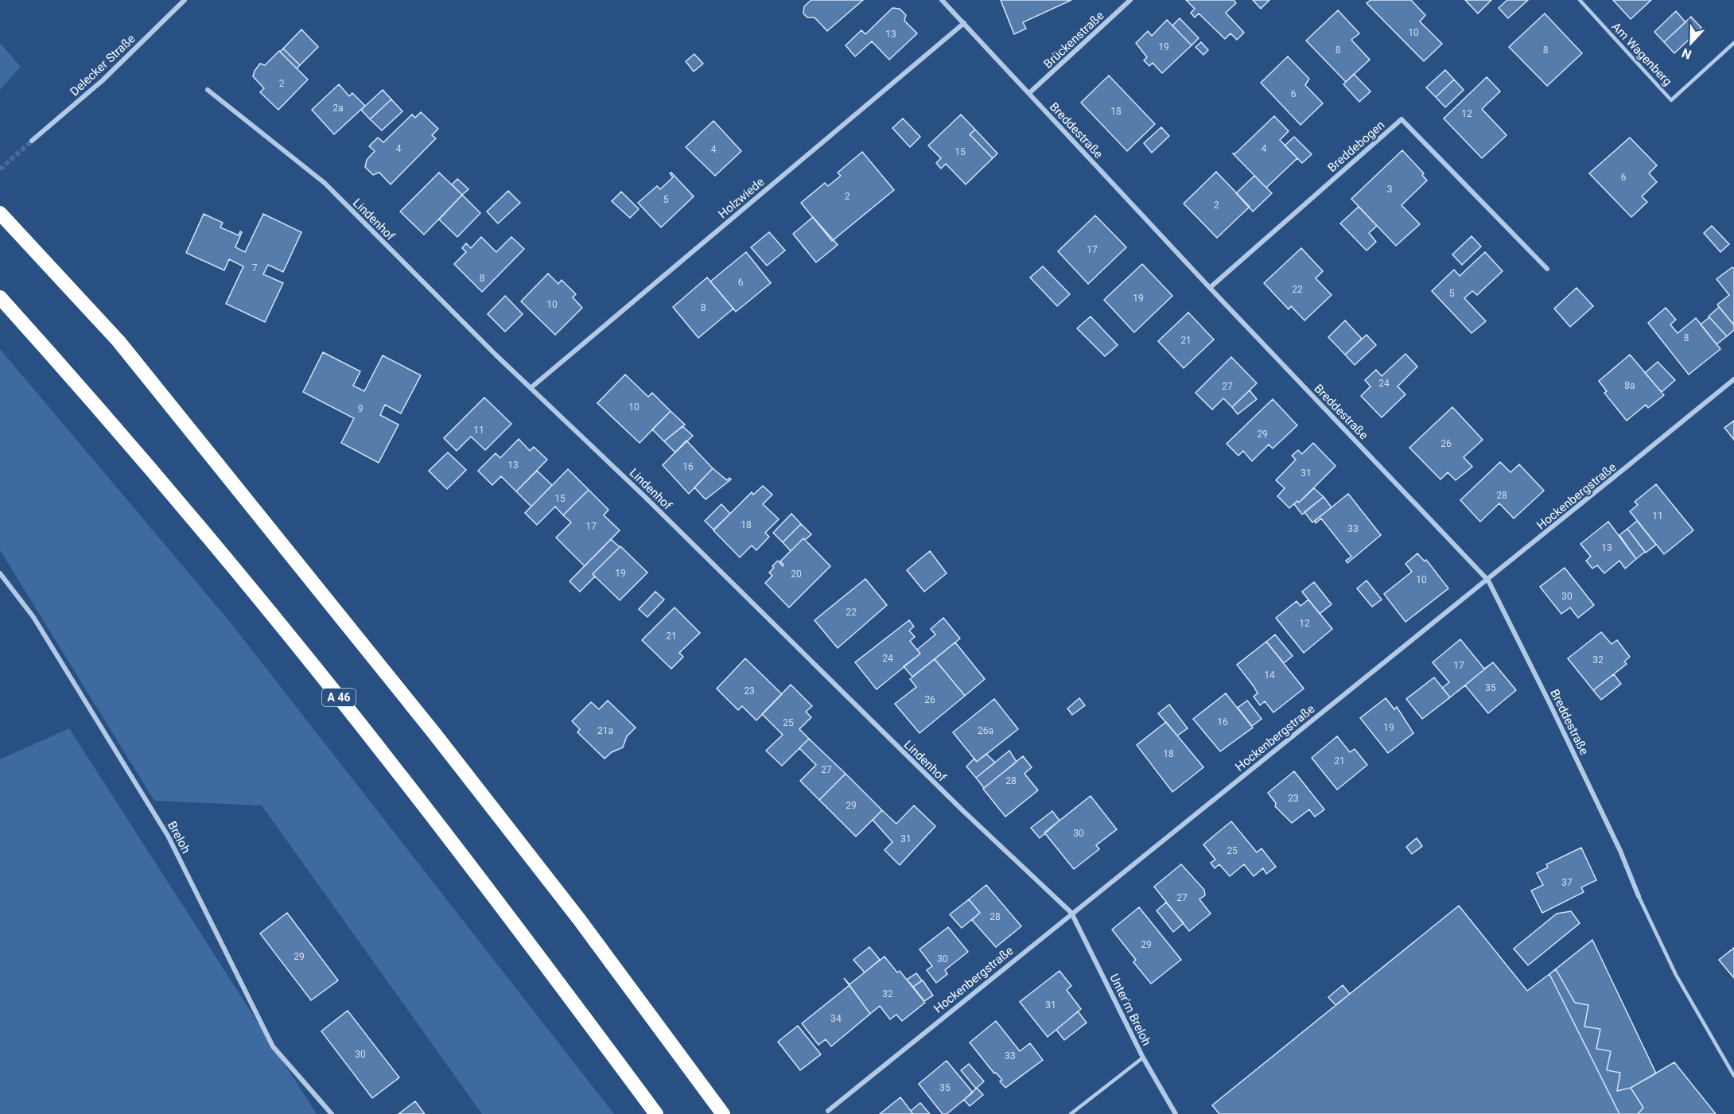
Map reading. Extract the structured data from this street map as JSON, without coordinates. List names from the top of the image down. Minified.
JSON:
{"streets":{"highway":["A 46"],"street":["Brückenstraße","Delecker Straße","Breddestraße","Breddebogen","Holzwiede","Lindenhof","Hockenbergstraße","Breloh","Unter'm Breloh"],"lane":["Am Wagenberg"]},"crossings":[["Brückenstraße","Breddestraße"],["Breddestraße","Breddebogen"],["Breddestraße","Holzwiede"],["Breddestraße","Hockenbergstraße"],["Holzwiede","Lindenhof"],["Lindenhof","Hockenbergstraße"],["Lindenhof","Unter'm Breloh"],["Hockenbergstraße","Unter'm Breloh"]],"house_numbers":["10","13","19","8","8","2","6","2a","18","12","4","4","4","15","6","3","2","5","2","17","7","8","6","22","5","19","10","8","8","21","24","8a","27","10","9","11","29","26","13","16","31","28","15","11","18","17","33","13","19","20","10","30","22","12","21","24","32","17","14","35","23","26","16","25","19","21a","26a","18","21","27","28","23","29","30","31","25","37","27","28","29","29","30","32","31","34","30","33","35"],"north":"bottom"}
